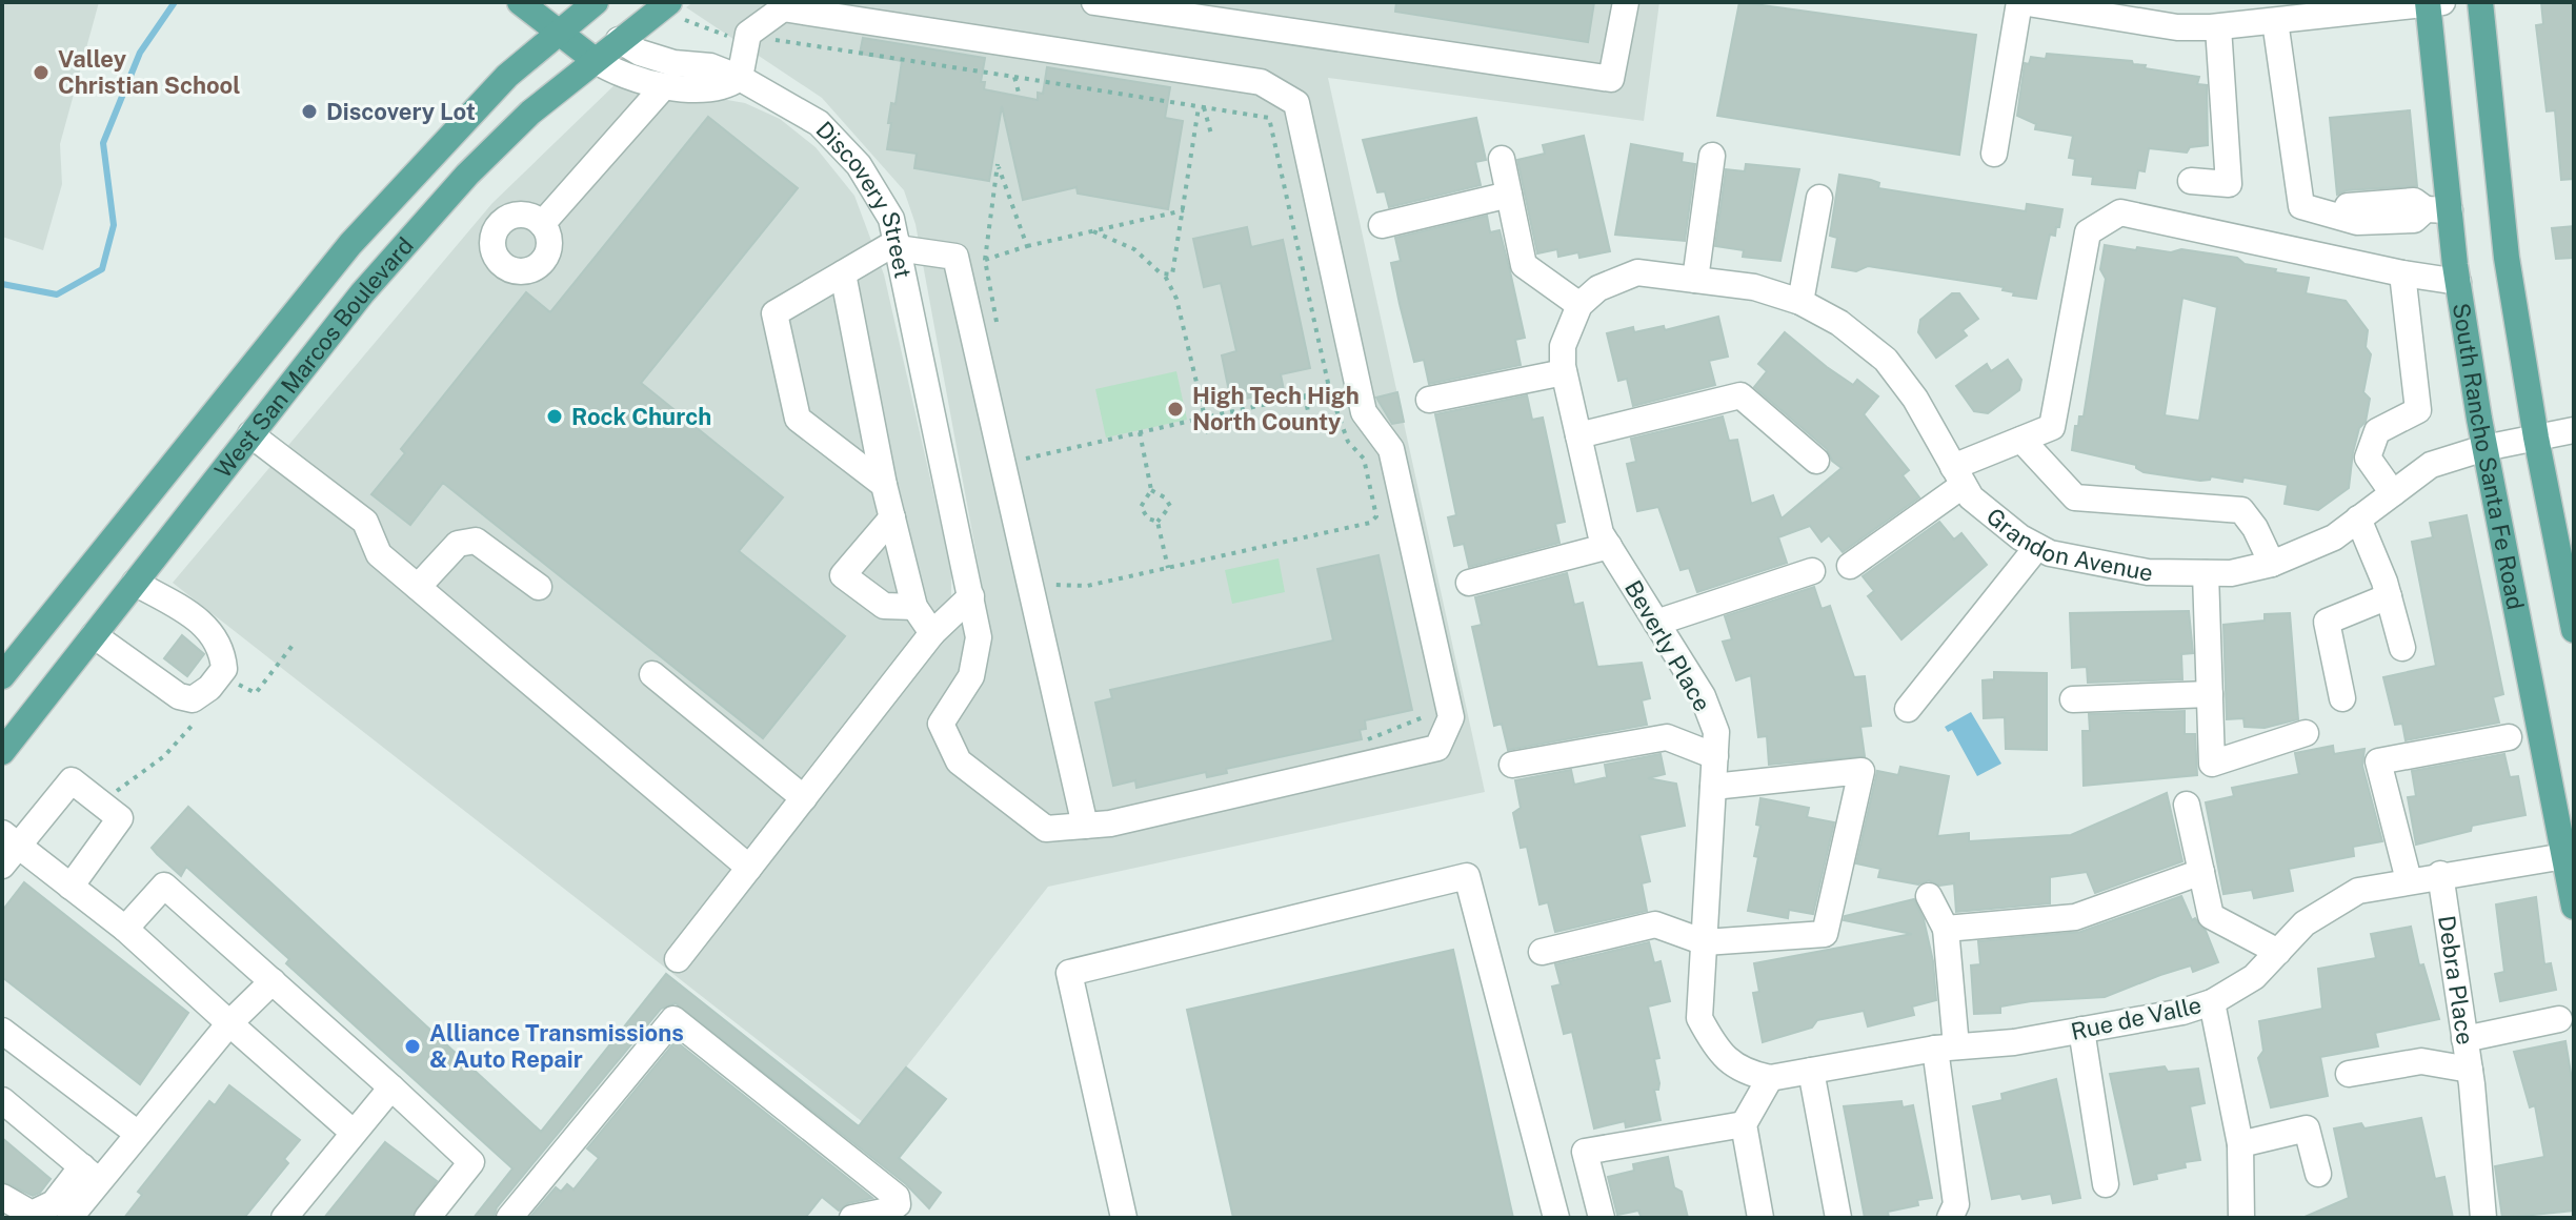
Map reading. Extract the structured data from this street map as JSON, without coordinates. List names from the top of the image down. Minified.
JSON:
{"streets":{"main road":["Discovery Street","West San Marcos Boulevard","South Rancho Santa Fe Road"],"street":["Grandon Avenue","Beverly Place","Debra Place","Rue de Valle"]},"crossings":[["Discovery Street","West San Marcos Boulevard"],["South Rancho Santa Fe Road","Grandon Avenue"],["South Rancho Santa Fe Road","Rue de Valle"],["Grandon Avenue","Beverly Place"],["Beverly Place","Rue de Valle"],["Debra Place","Rue de Valle"]],"places":["Valley Christian School","Discovery Lot","High Tech High North County","Rock Church","Alliance Transmissions & Auto Repair"]}
